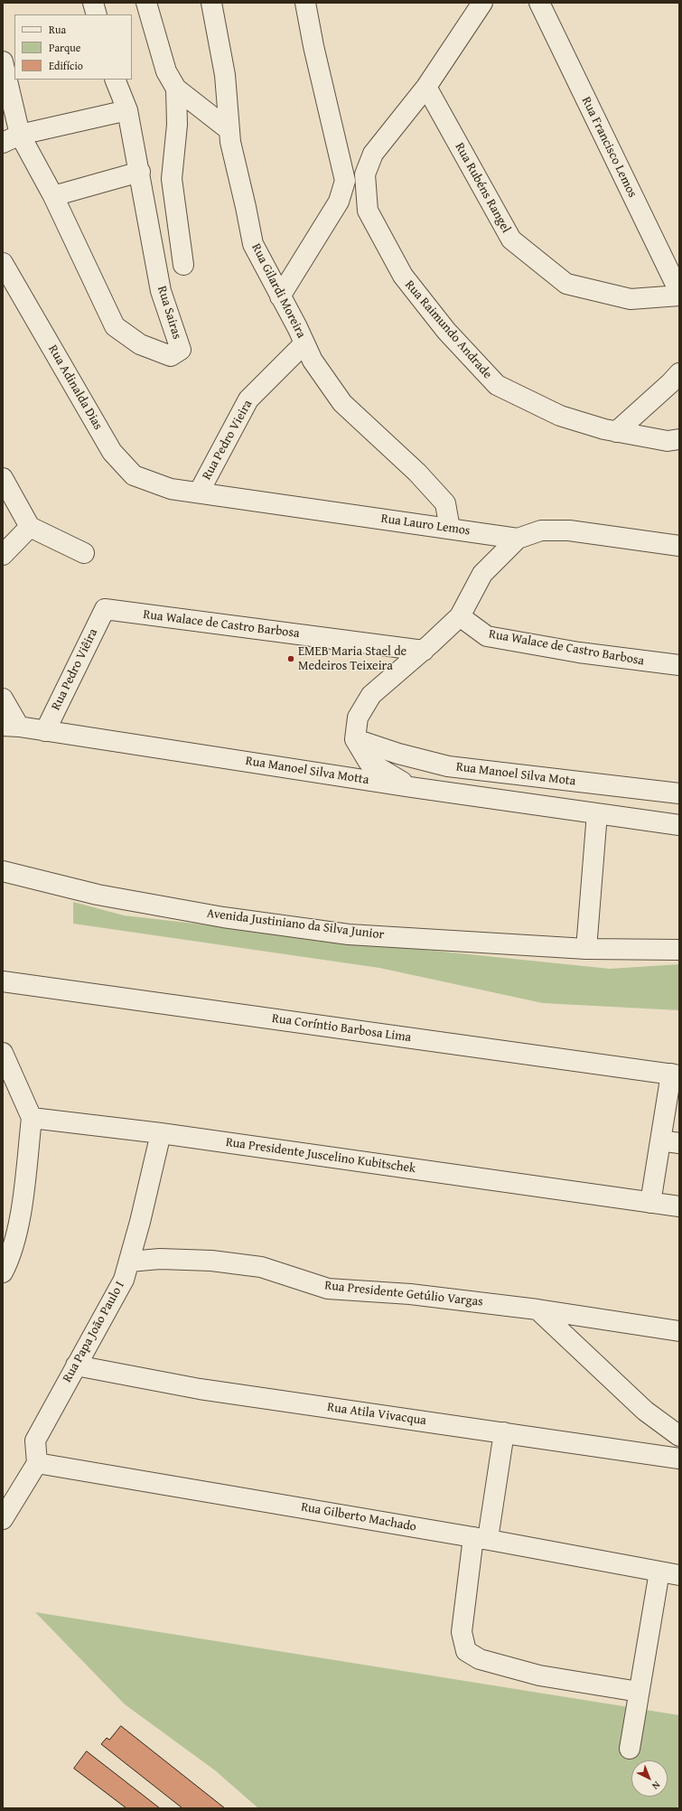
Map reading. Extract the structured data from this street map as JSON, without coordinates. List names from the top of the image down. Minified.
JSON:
{"streets":{"street":["Rua Francisco Lemos","Rua Rubéns Rangel","Rua Gilardi Moreira","Rua Sairas","Rua Raimundo Andrade","Rua Adinalda Dias","Rua Pedro Vieira","Rua Lauro Lemos","Rua Walace de Castro Barbosa","Rua Pedro Viêira","Rua Manoel Silva Motta","Rua Manoel Silva Mota","Avenida Justiniano da Silva Junior","Rua Coríntio Barbosa Lima","Rua Presidente Juscelino Kubitschek","Rua Presidente Getúlio Vargas","Rua Papa João Paulo I","Rua Atila Vivacqua","Rua Gilberto Machado"]},"crossings":[["Rua Rubéns Rangel","Rua Raimundo Andrade"],["Rua Gilardi Moreira","Rua Pedro Vieira"],["Rua Gilardi Moreira","Rua Lauro Lemos"],["Rua Adinalda Dias","Rua Lauro Lemos"],["Rua Pedro Vieira","Rua Lauro Lemos"],["Rua Walace de Castro Barbosa","Rua Pedro Viêira"],["Rua Pedro Viêira","Rua Manoel Silva Motta"],["Rua Presidente Juscelino Kubitschek","Rua Papa João Paulo I"],["Rua Presidente Getúlio Vargas","Rua Papa João Paulo I"],["Rua Papa João Paulo I","Rua Atila Vivacqua"],["Rua Papa João Paulo I","Rua Gilberto Machado"]],"places":["EMEB Maria Stael de Medeiros Teixeira"],"legend":["Rua","Parque","Edifício"],"north":"bottom right"}
